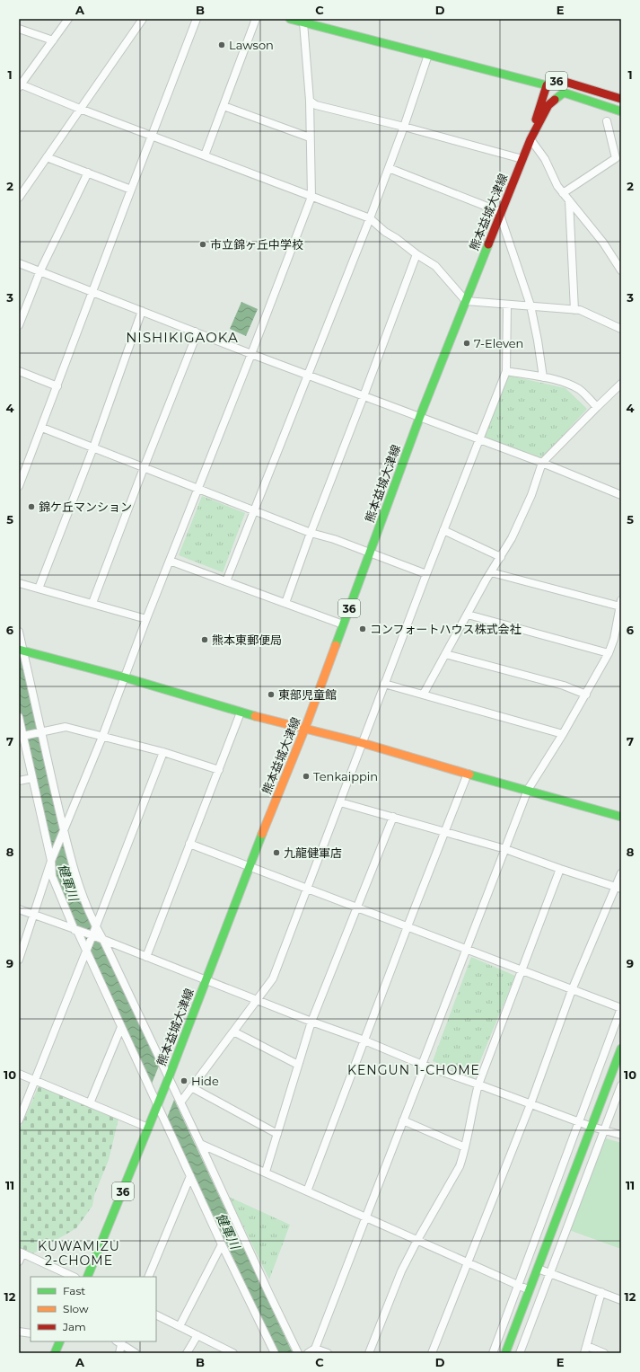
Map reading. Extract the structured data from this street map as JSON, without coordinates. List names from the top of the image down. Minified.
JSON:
{"streets":{"main road":["36","熊本益城大津線"]},"crossings":[["36","熊本益城大津線"]],"districts":["NISHIKIGAOKA","KENGUN 1-CHOME","KUWAMIZU 2-CHOME"],"water":["健軍川"],"places":["Lawson","市立錦ヶ丘中学校","7-Eleven","錦ケ丘マンション","コンフォートハウス株式会社","熊本東郵便局","東部児童館","Tenkaippin","九龍健軍店","Hide"],"legend":["Fast","Slow","Jam"],"grid":{"columns":["A","B","C","D","E"],"rows":["1","2","3","4","5","6","7","8","9","10","11","12"]}}
